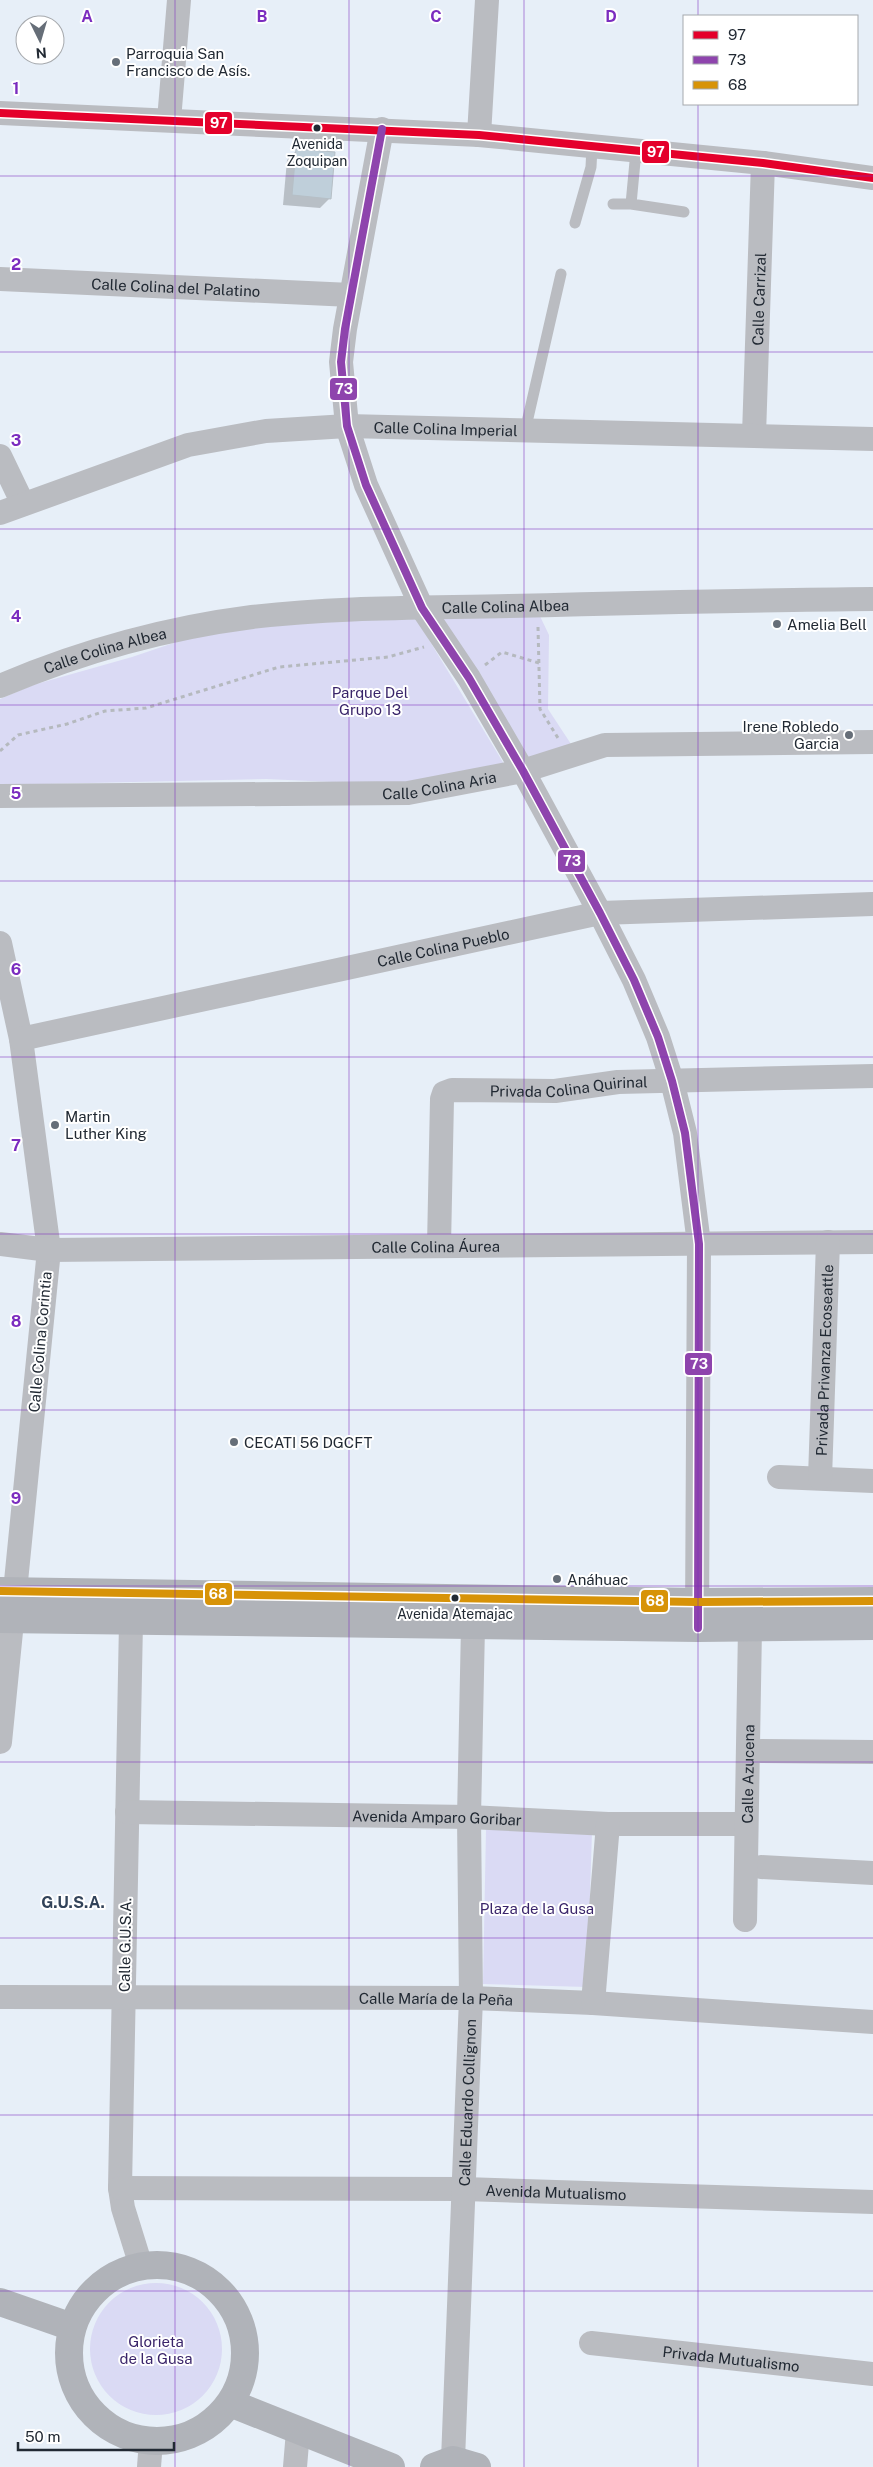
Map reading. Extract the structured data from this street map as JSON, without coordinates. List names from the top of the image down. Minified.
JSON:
{"streets":{"street":["Calle Colina del Palatino","Calle Carrizal","Calle Colina Imperial","Calle Colina Albea","Calle Colina Aria","Calle Colina Pueblo","Privada Colina Quirinal","Calle Colina Áurea","Calle Colina Corintia","Privada Privanza Ecoseattle","Calle Azucena","Avenida Amparo Goribar","Calle G.U.S.A.","Calle María de la Peña","Calle Eduardo Collignon","Avenida Mutualismo","Privada Mutualismo"]},"crossings":[["Calle Carrizal","Calle Colina Imperial"],["Calle Colina Pueblo","Calle Colina Corintia"],["Privada Colina Quirinal","Calle Colina Áurea"],["Calle Colina Áurea","Calle Colina Corintia"],["Calle Colina Áurea","Privada Privanza Ecoseattle"],["Calle Azucena","Avenida Amparo Goribar"],["Avenida Amparo Goribar","Calle G.U.S.A."],["Avenida Amparo Goribar","Calle Eduardo Collignon"],["Calle G.U.S.A.","Calle María de la Peña"],["Calle G.U.S.A.","Avenida Mutualismo"],["Calle María de la Peña","Calle Eduardo Collignon"],["Calle Eduardo Collignon","Avenida Mutualismo"]],"districts":["G.U.S.A."],"parks":["Parque Del Grupo 13","Plaza de la Gusa","Glorieta de la Gusa"],"places":["Parroquia San Francisco de Asís.","Avenida Zoquipan","Amelia Bell","Irene Robledo Garcia","Martin Luther King","CECATI 56 DGCFT","Anáhuac","Avenida Atemajac"],"lines":["transit line 97","transit line 73","transit line 68"],"legend":["97","73","68"],"scale_bar":"50 m","north":"bottom","grid":{"columns":["A","B","C","D"],"rows":["1","2","3","4","5","6","7","8","9"]}}
